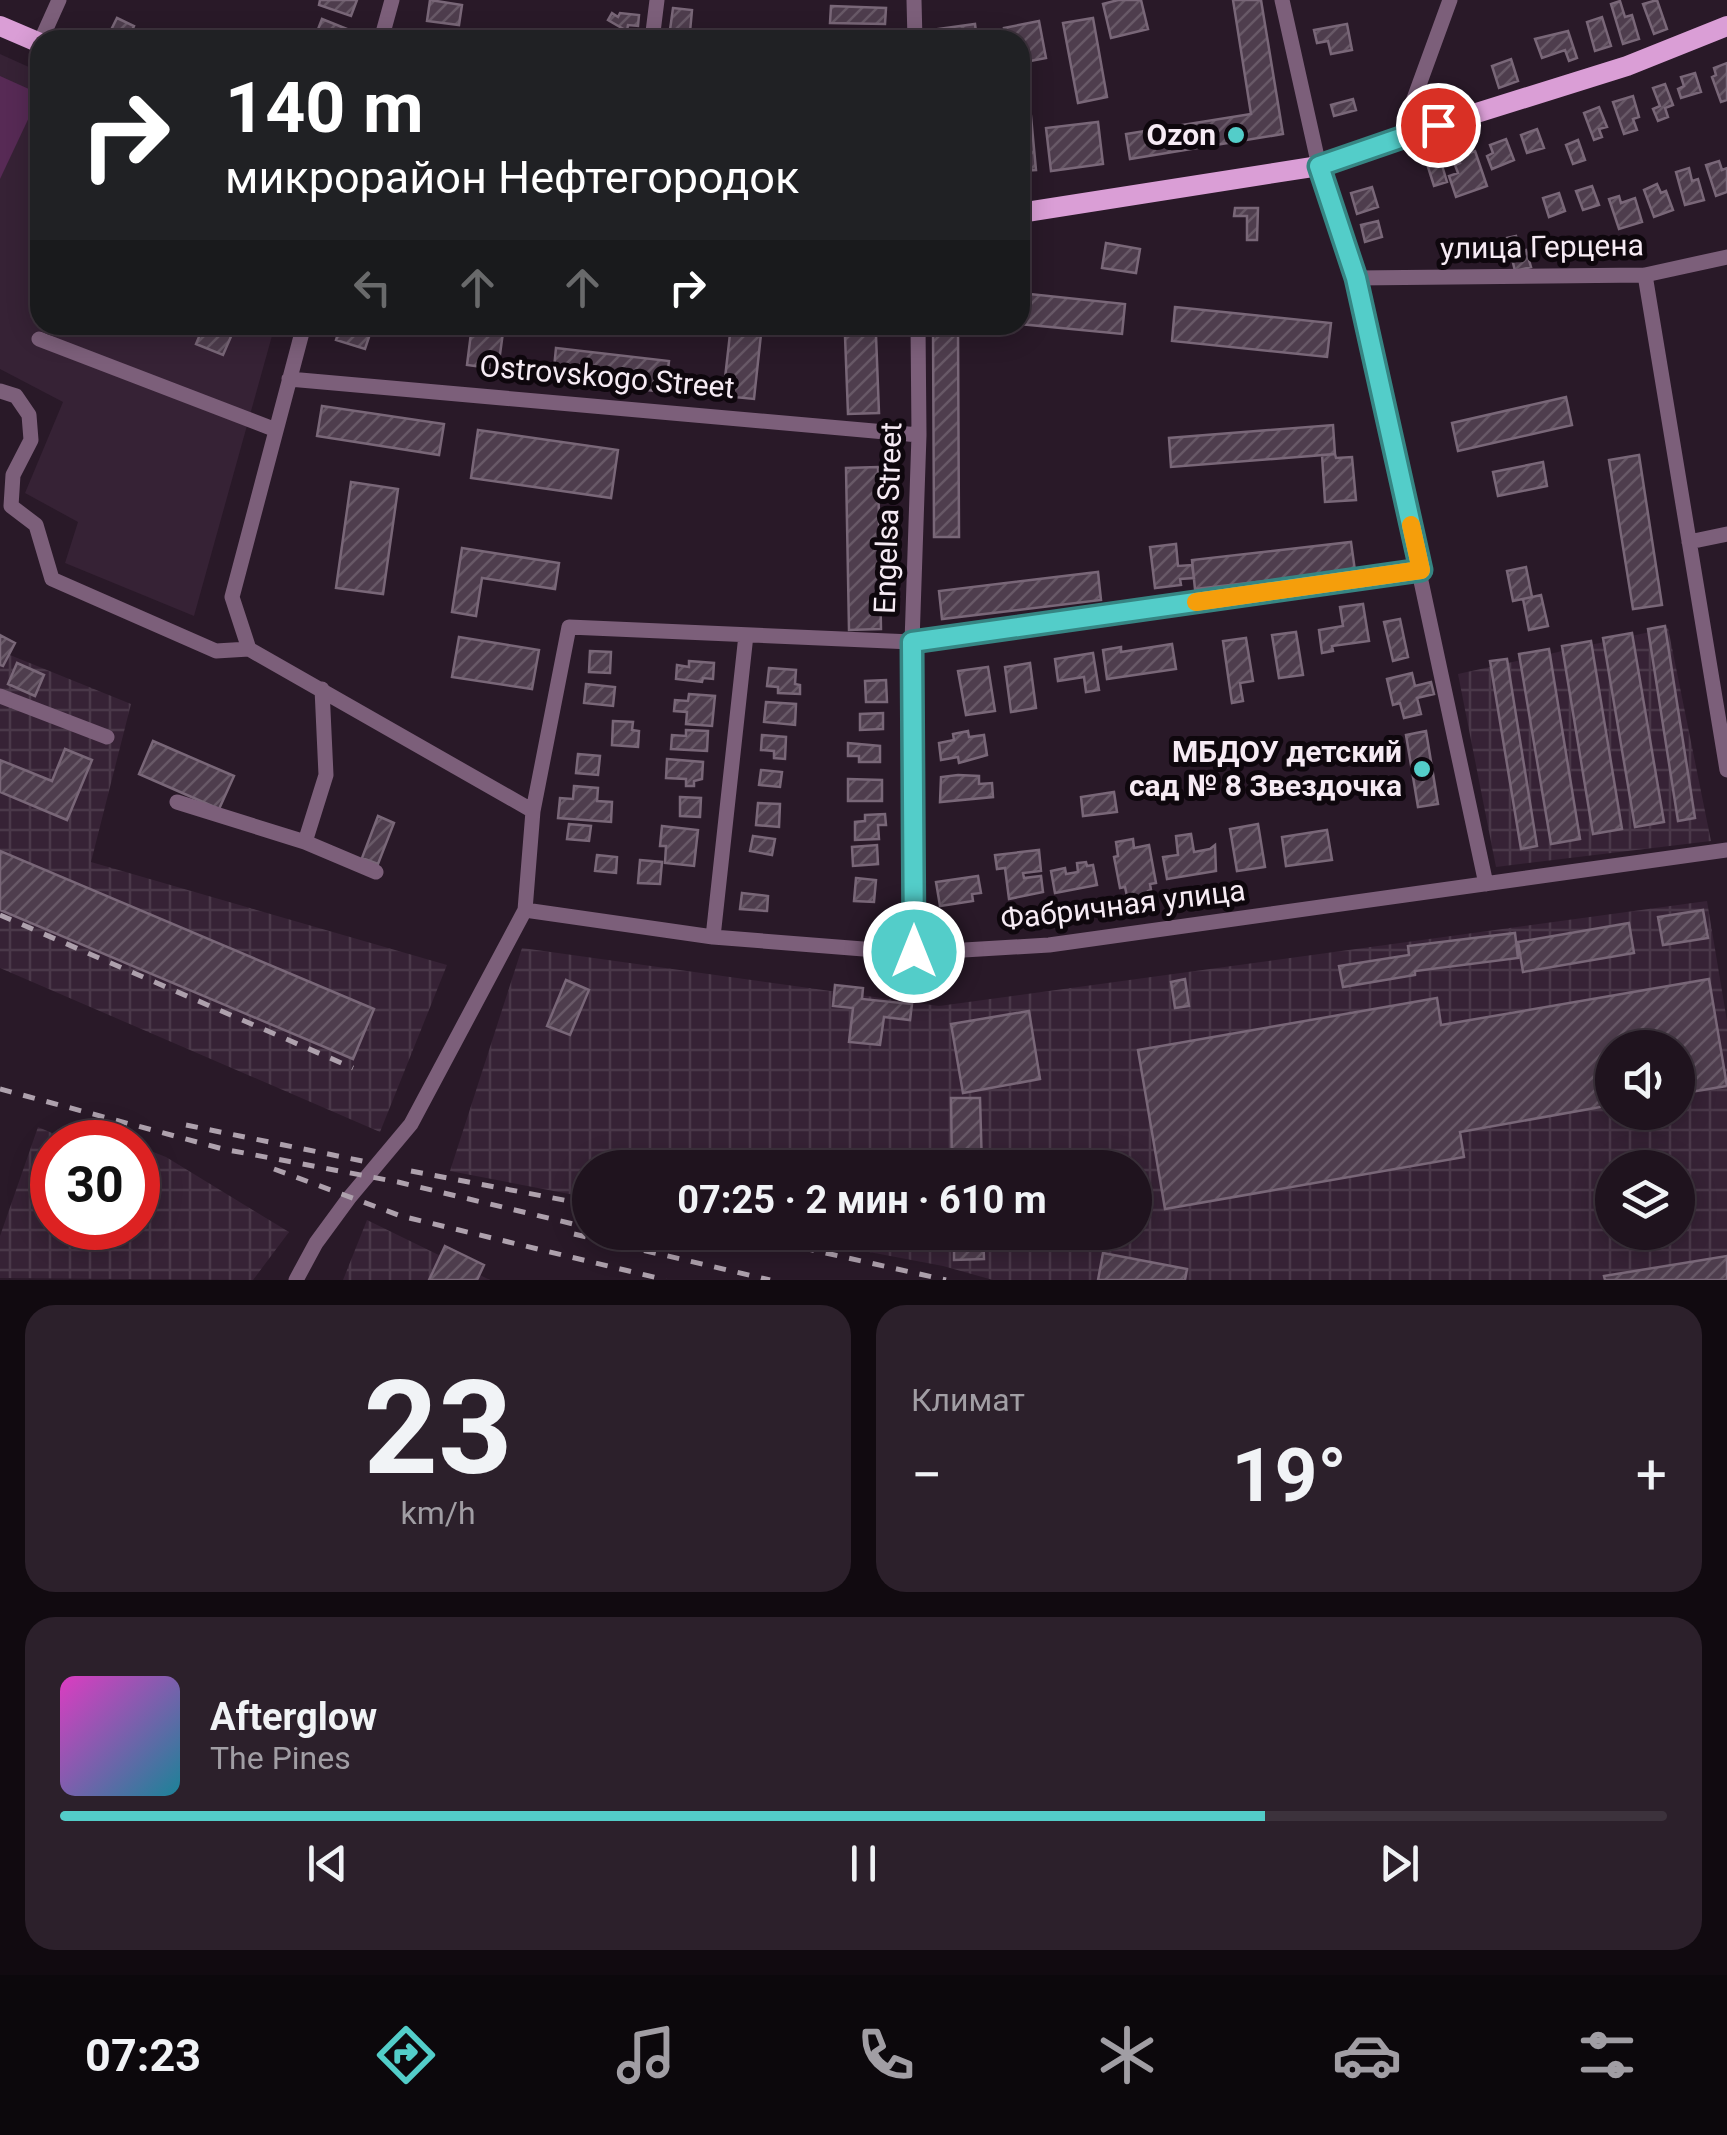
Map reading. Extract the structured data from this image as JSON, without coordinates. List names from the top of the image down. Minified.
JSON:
{"streets":{"street":["улица Герцена","Ostrovskogo Street","Engelsa Street","Фабричная улица"]},"crossings":[["Ostrovskogo Street","Engelsa Street"],["Engelsa Street","Фабричная улица"]],"places":["Ozon","МБДОУ детский сад № 8 Звездочка"],"page":{"turn":["140 m","микрорайон Нефтегородок"],"limit":"30","trip":"07:25 · 2 мин · 610 m","tile":[["23","km/h"],"Климат"],"heat":["−","19°","+"],"song":["Afterglow","The Pines"],"tabs":"07:23"}}
